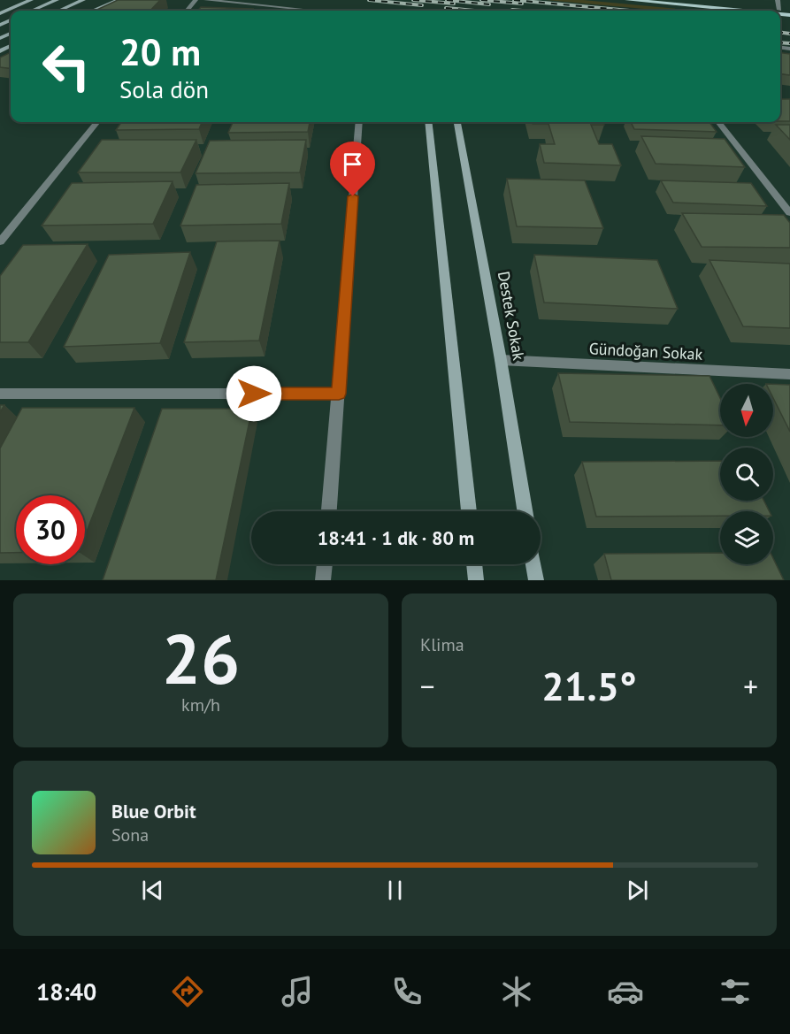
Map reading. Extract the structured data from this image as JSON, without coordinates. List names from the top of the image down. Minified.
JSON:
{"streets":{"street":["Destek Sokak","Gündoğan Sokak"]},"crossings":[["Destek Sokak","Gündoğan Sokak"]],"north":"bottom","page":{"turn":["20 m","Sola dön"],"limit":"30","trip":"18:41 · 1 dk · 80 m","tile":[["26","km/h"],"Klima"],"heat":["−","21.5°","+"],"song":["Blue Orbit","Sona"],"tabs":"18:40"}}
